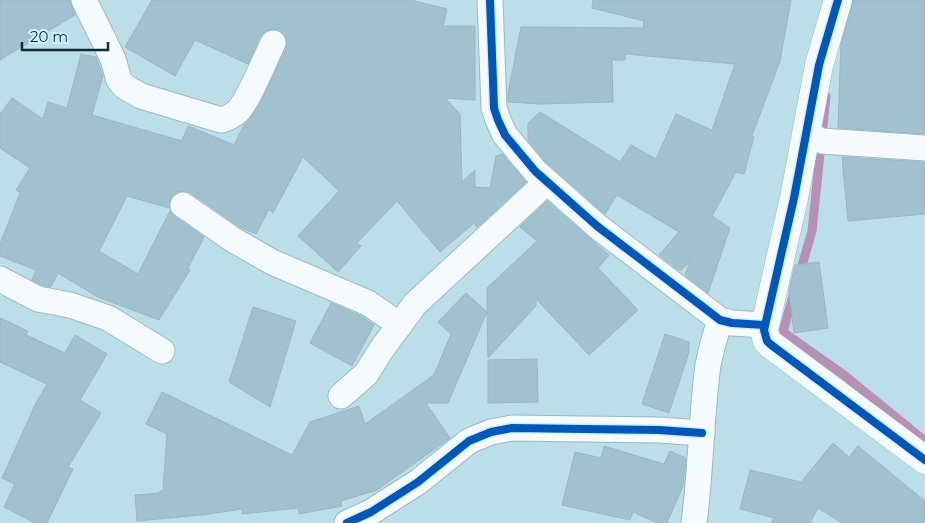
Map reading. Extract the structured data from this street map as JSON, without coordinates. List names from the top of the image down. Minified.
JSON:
{"scale_bar":"20 m"}
